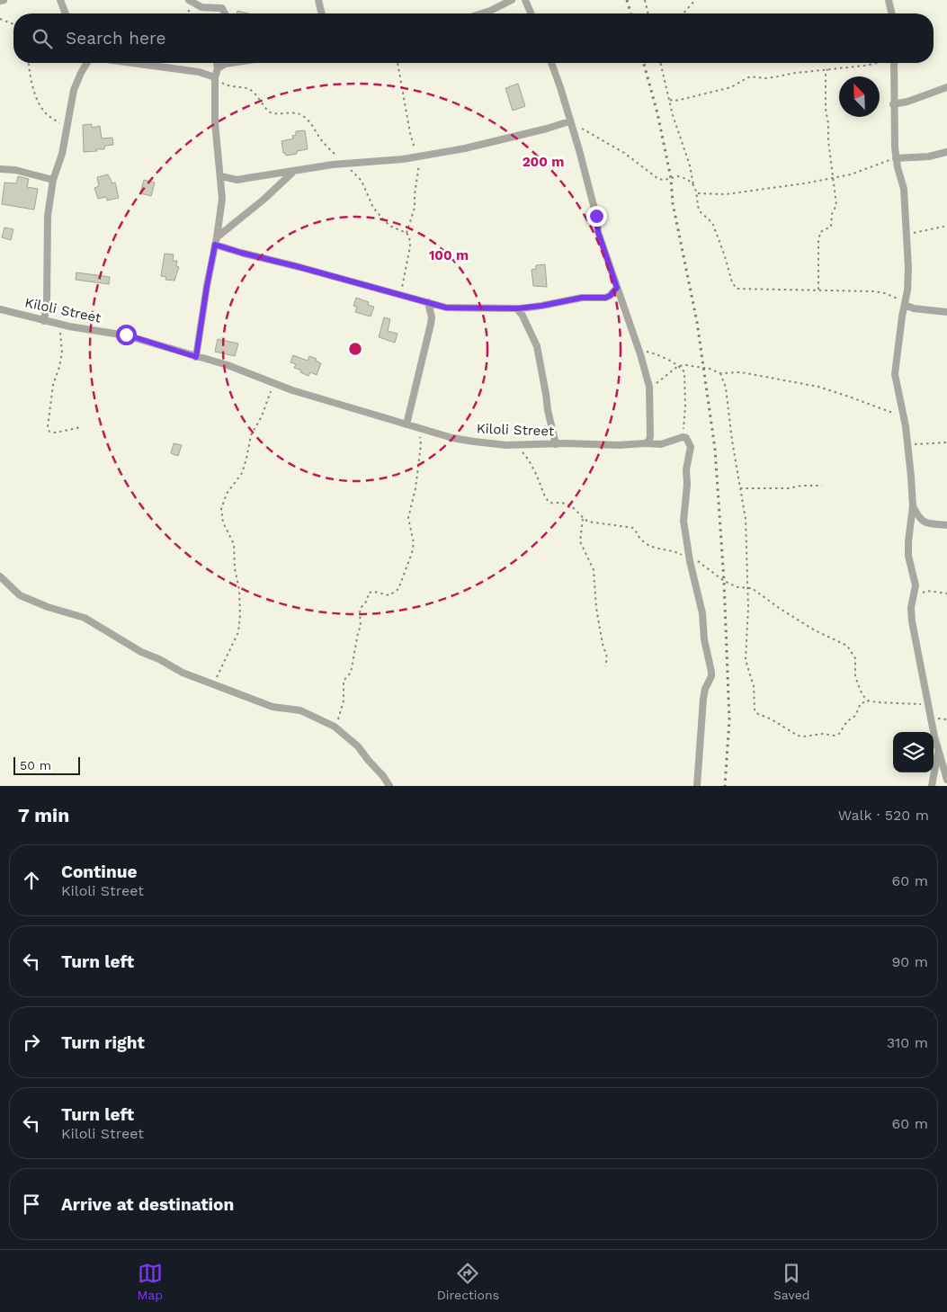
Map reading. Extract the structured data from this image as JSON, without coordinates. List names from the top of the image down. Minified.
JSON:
{"streets":{"street":["Kiloli Street"]},"scale_bar":"50 m","north":"top left","page":{"search":"Search here","scale":"50 m","heading":["7 min","Walk · 520 m"],"list":[["Continue","Kiloli Street","60 m"],["Turn left","90 m"],["Turn right","310 m"],["Turn left","Kiloli Street","60 m"],"Arrive at destination"],"nav":["Map","Directions","Saved"]},"rings":["200 m","100 m"]}
